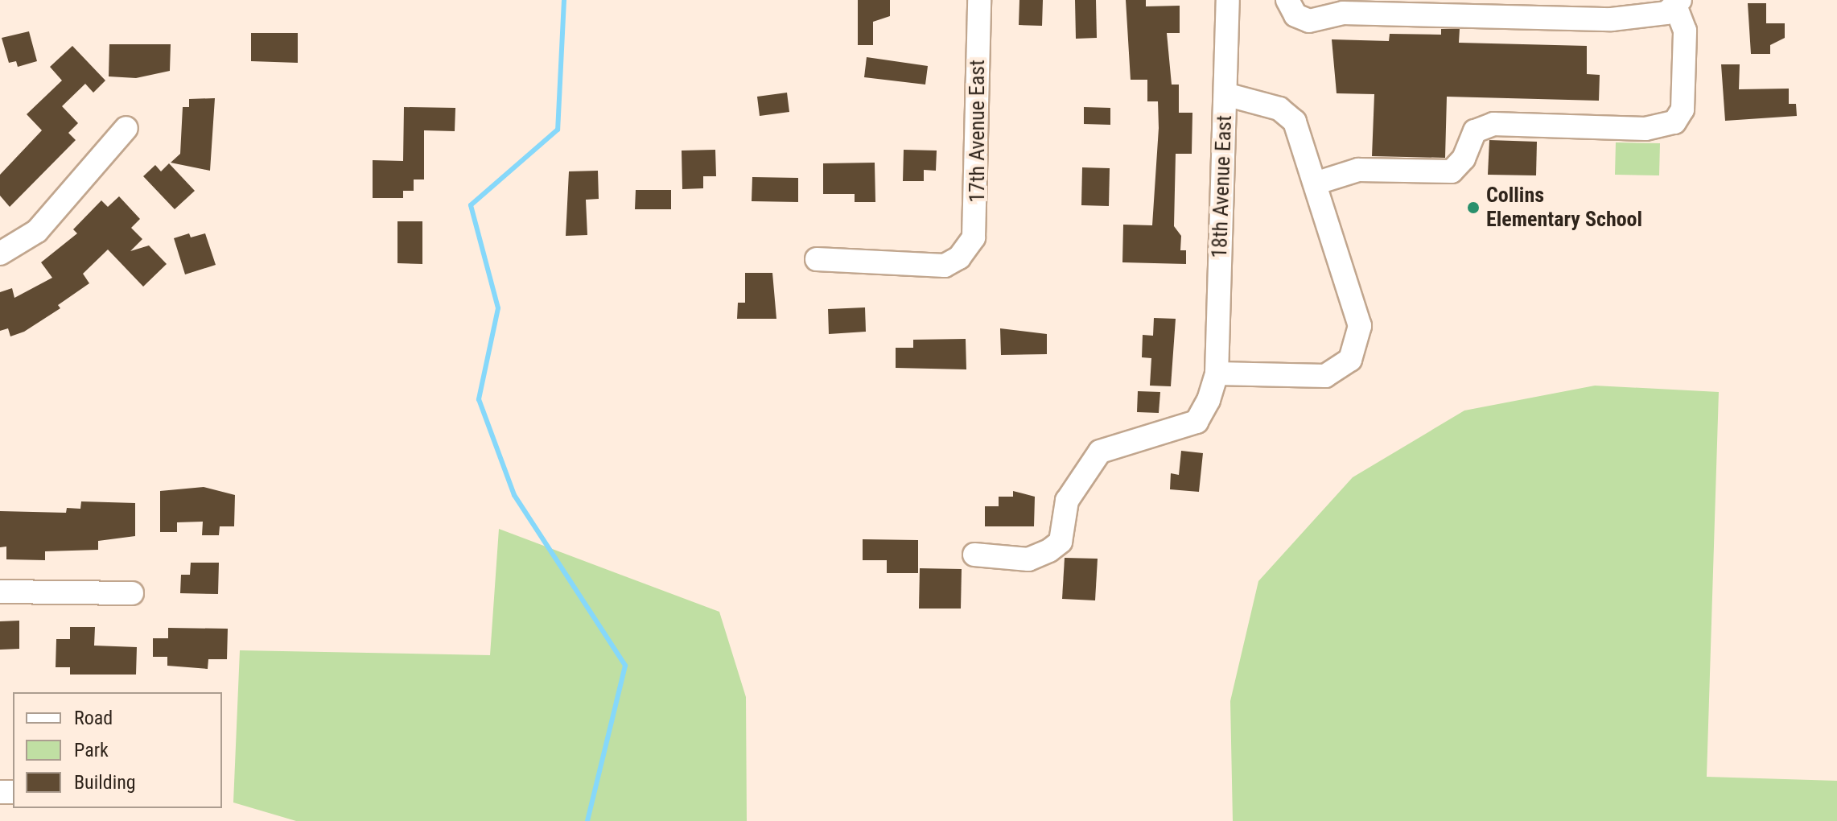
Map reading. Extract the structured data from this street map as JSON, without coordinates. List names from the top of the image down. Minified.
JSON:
{"streets":{"street":["17th Avenue East","18th Avenue East"]},"places":["Collins Elementary School"],"legend":["Road","Park","Building"]}
